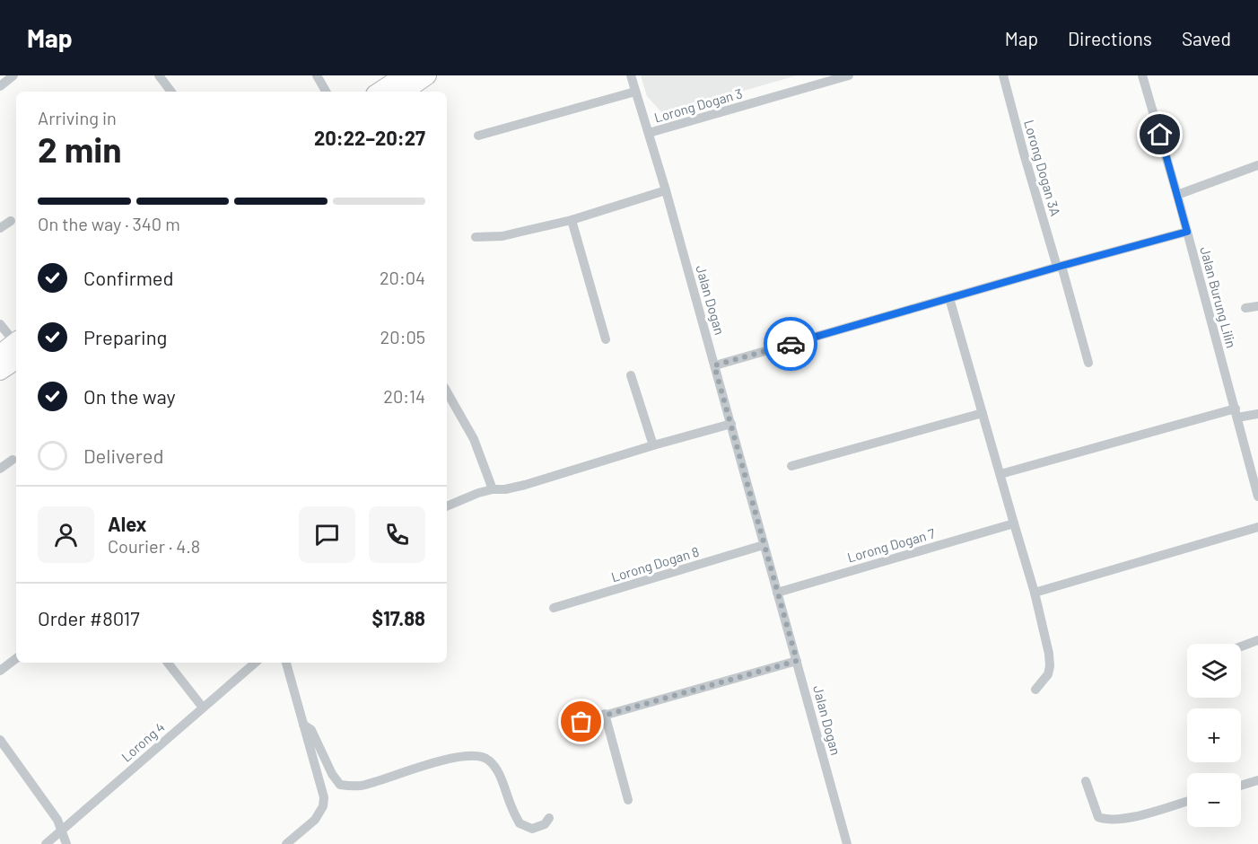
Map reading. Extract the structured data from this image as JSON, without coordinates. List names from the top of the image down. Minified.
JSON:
{"streets":{"street":["Lorong Dogan 3","Lorong Dogan 3A","Jalan Burung Lilin","Jalan Dogan","Lorong Dogan 7","Lorong Dogan 8","Lorong 4"]},"crossings":[["Lorong Dogan 3","Jalan Dogan"],["Jalan Dogan","Lorong Dogan 7"],["Jalan Dogan","Lorong Dogan 8"]],"page":{"header":"Map","nav":["Map","Directions","Saved"],"heading":["2 min","Arriving in","20:22–20:27"],"panel":["Alex","Courier · 4.8","Order #8017","$17.88"],"bar":"On the way · 340 m","list":[["Confirmed","20:04"],["Preparing","20:05"],["On the way","20:14"],"Delivered"],"map_buttons":["+","−"]}}
